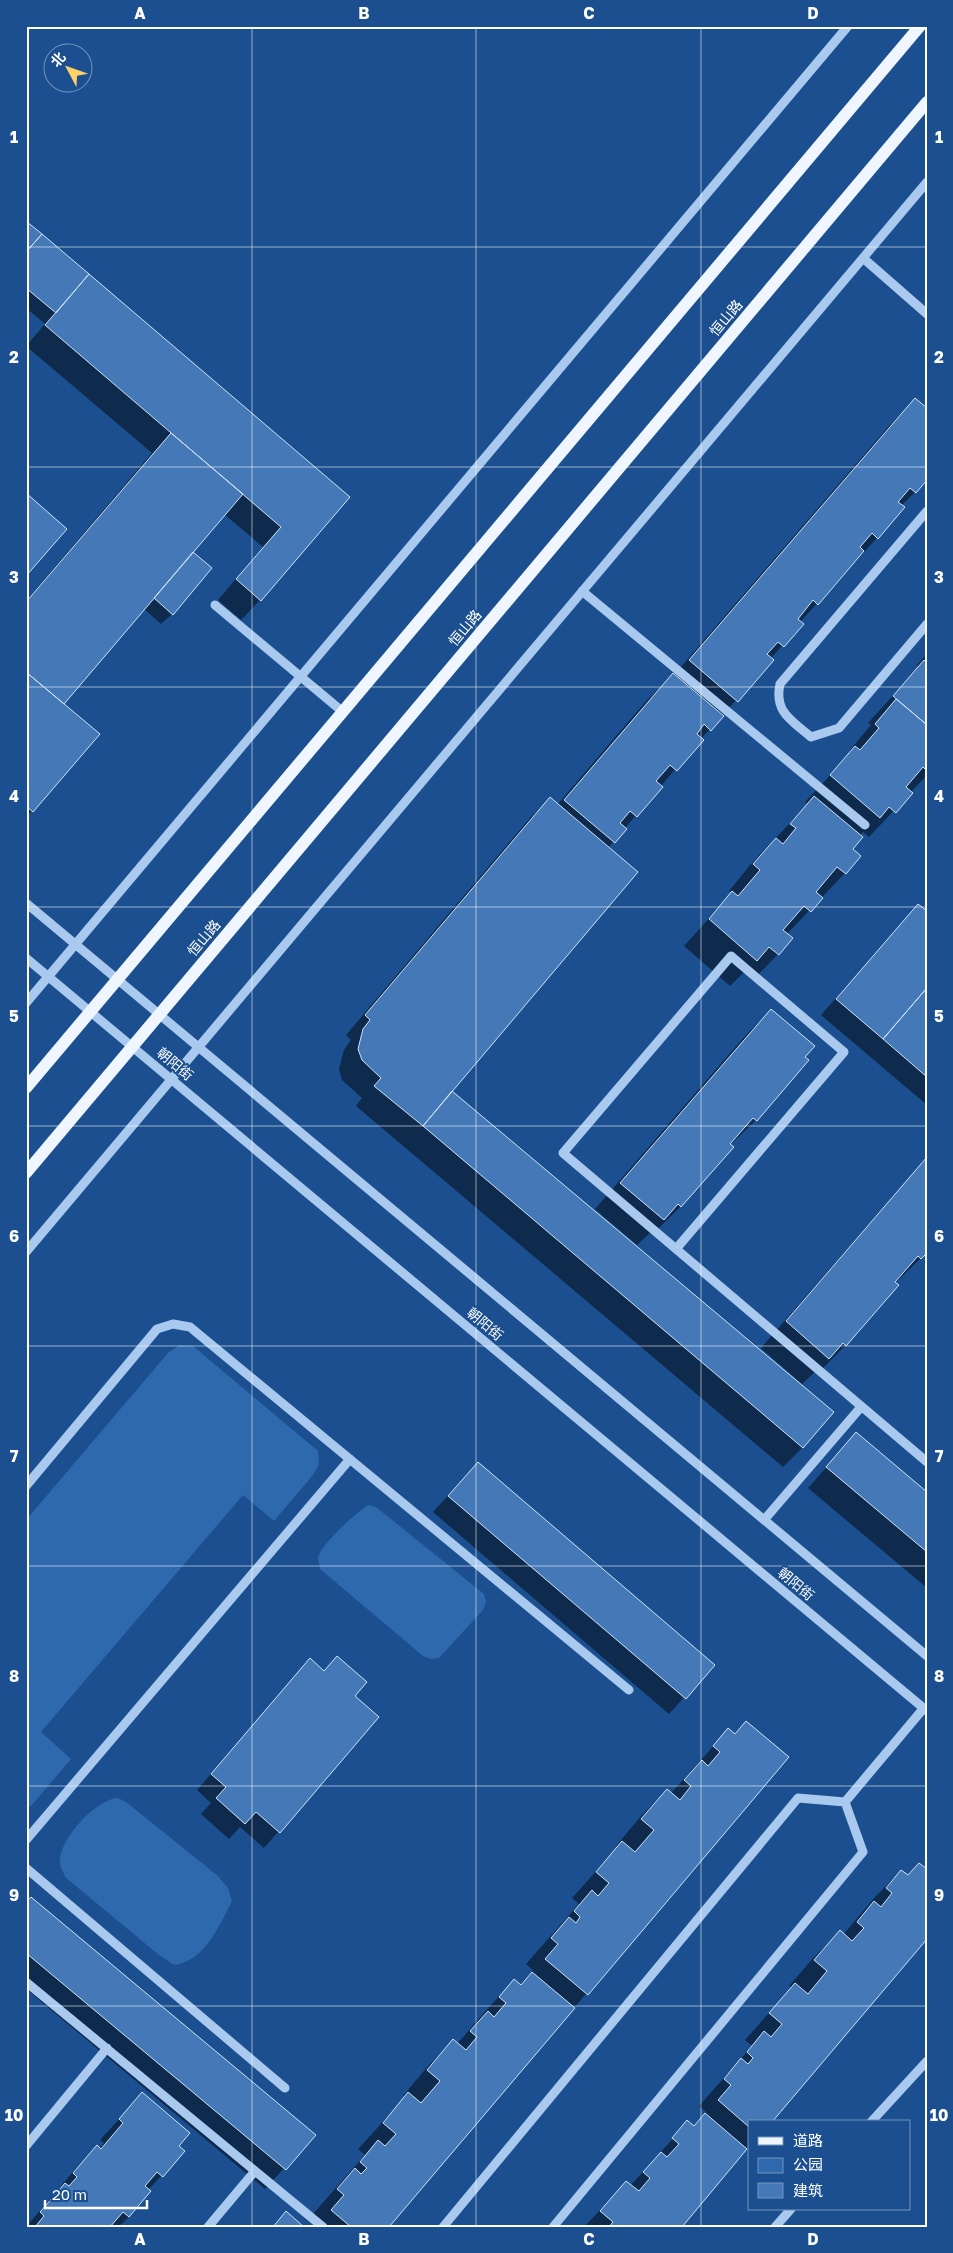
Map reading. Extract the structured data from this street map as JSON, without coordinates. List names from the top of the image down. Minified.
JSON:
{"streets":{"main road":["恒山路"],"street":["朝阳街"]},"crossings":[["恒山路","朝阳街"]],"legend":["道路","公园","建筑"],"scale_bar":"20 m","north":"top left","grid":{"columns":["A","B","C","D"],"rows":["1","2","3","4","5","6","7","8","9","10"]}}
